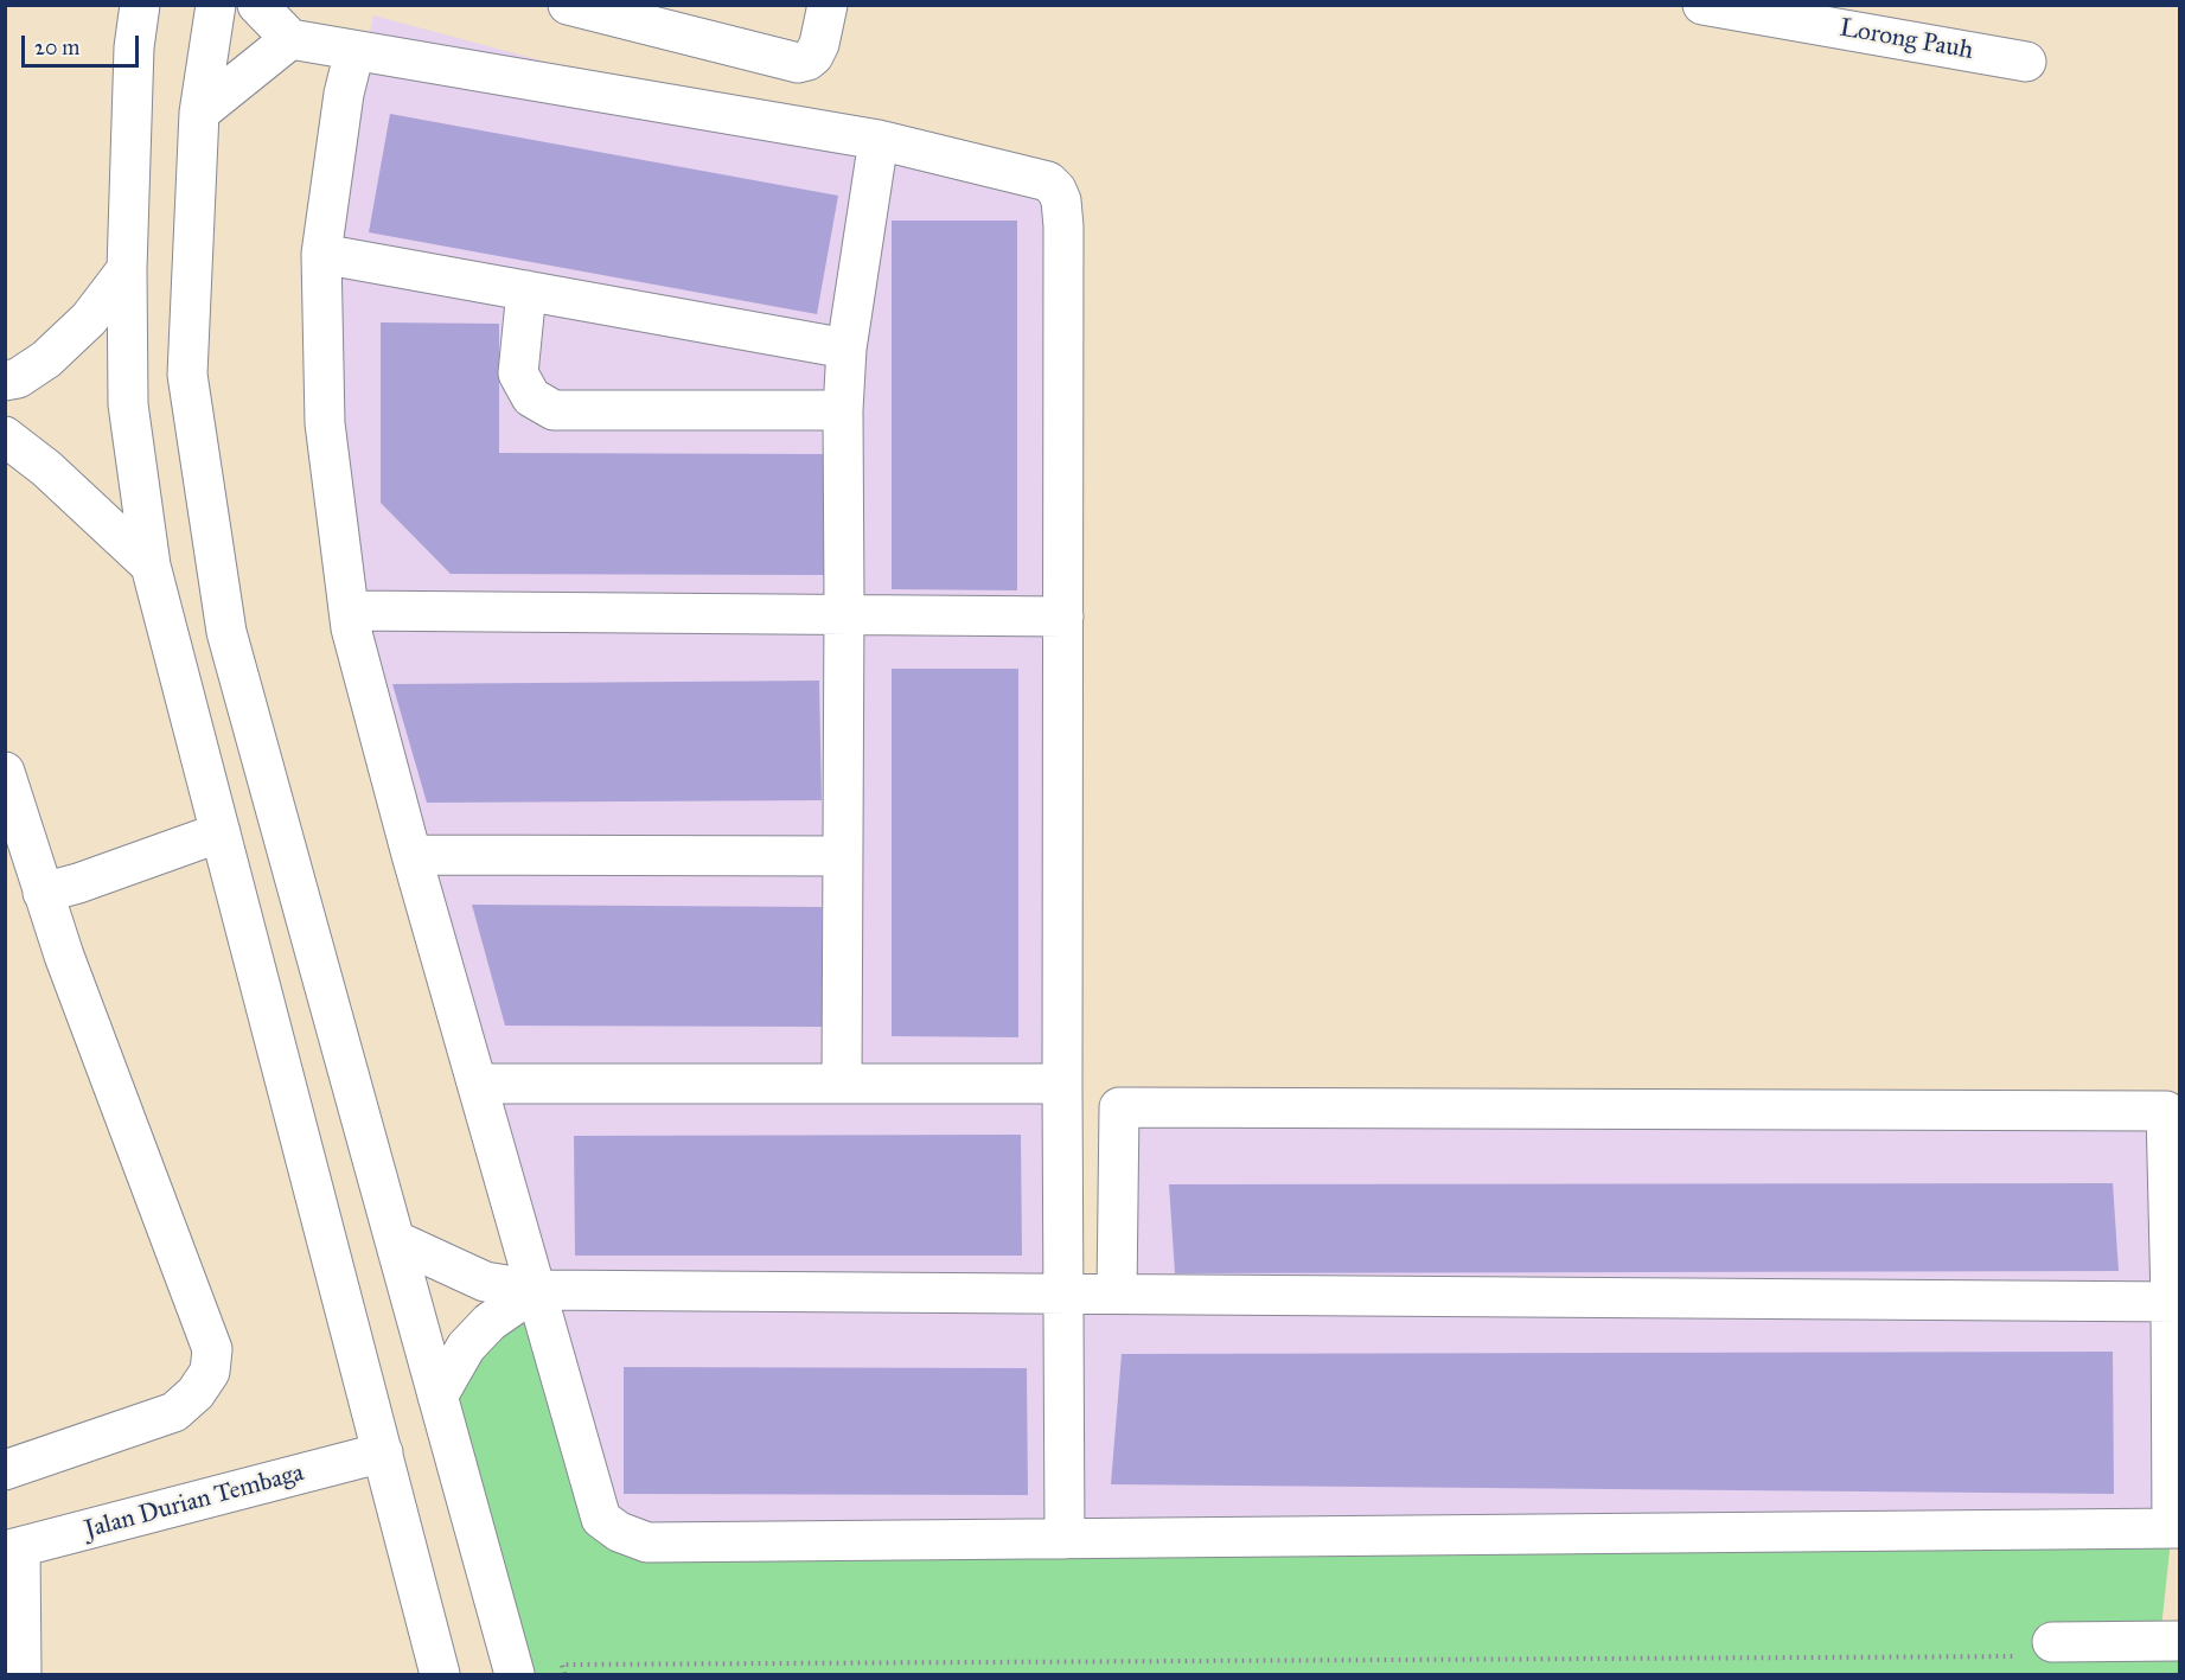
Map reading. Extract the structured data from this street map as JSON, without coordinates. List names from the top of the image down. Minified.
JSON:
{"streets":{"street":["Lorong Pauh","Jalan Durian Tembaga"]},"scale_bar":"20 m"}
